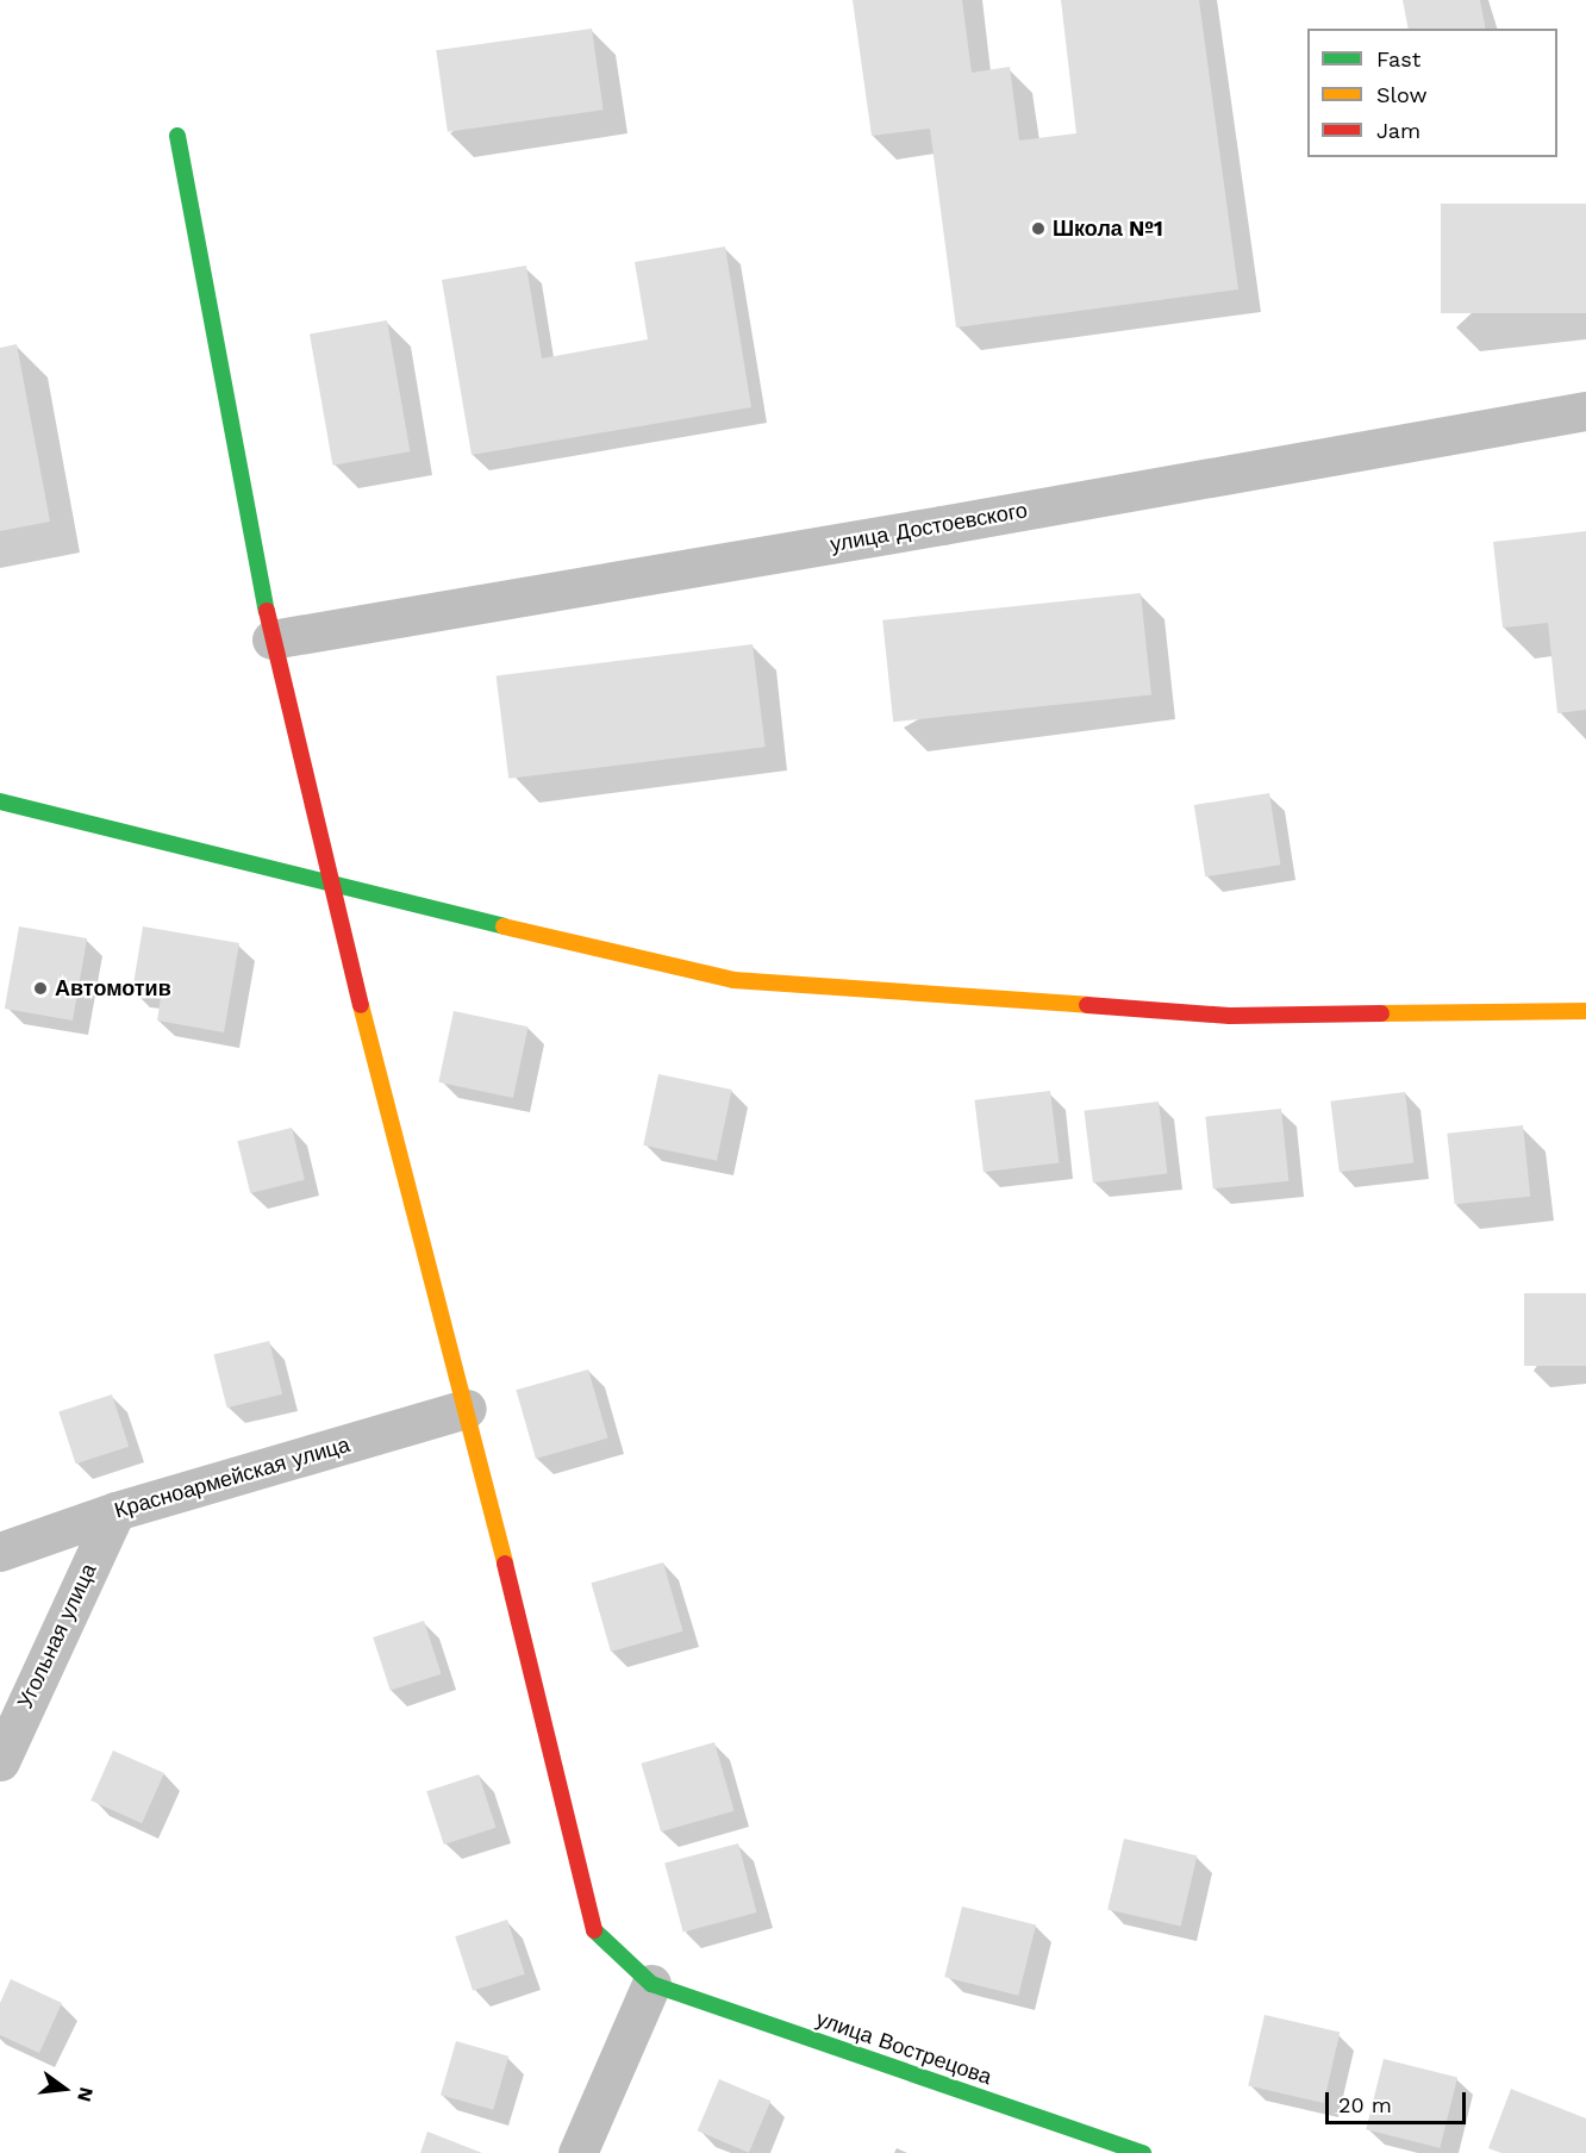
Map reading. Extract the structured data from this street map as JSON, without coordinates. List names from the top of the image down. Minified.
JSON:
{"streets":{"street":["улица Достоевского","Красноармейская улица","Угольная улица","улица Вострецова"]},"crossings":[["Красноармейская улица","Угольная улица"]],"places":["Школа №1","Автомотив"],"legend":["Fast","Slow","Jam"],"scale_bar":"20 m","north":"right"}
